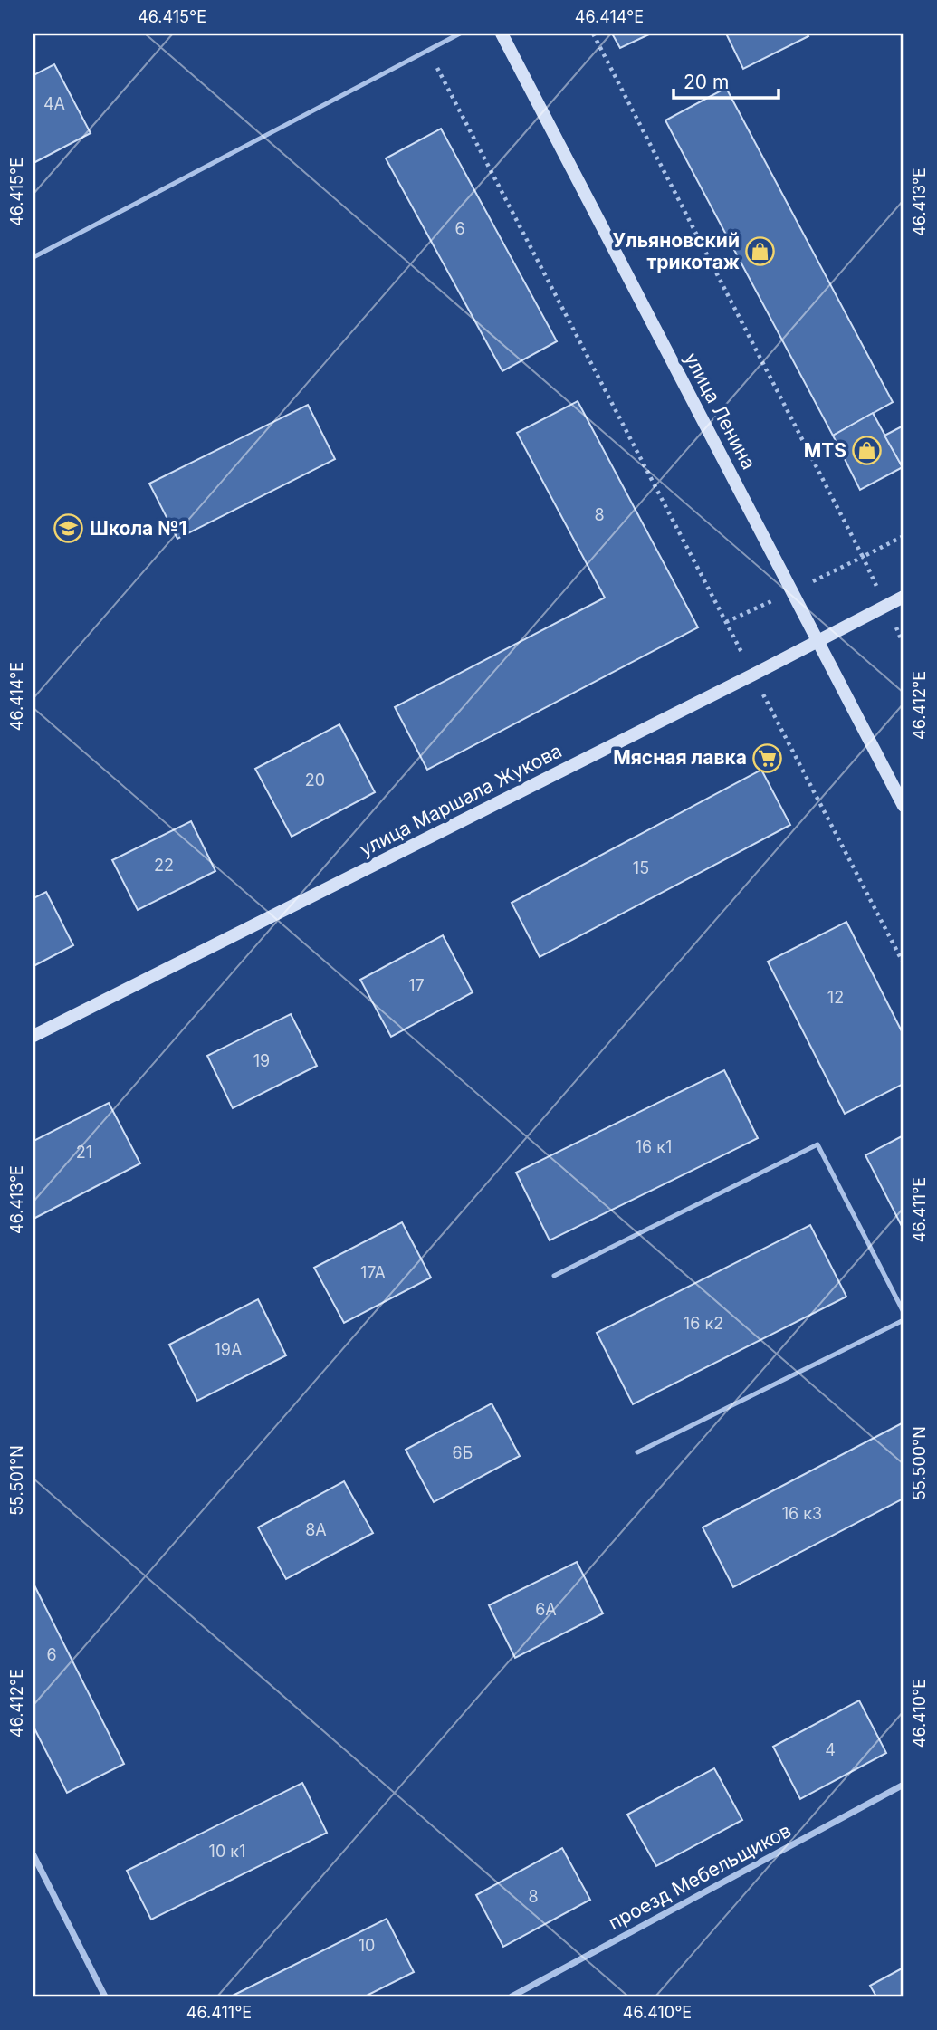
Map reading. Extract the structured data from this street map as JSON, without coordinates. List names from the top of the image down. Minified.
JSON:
{"streets":{"main road":["улица Ленина","улица Маршала Жукова"],"street":["проезд Мебельщиков"]},"crossings":[["улица Ленина","улица Маршала Жукова"]],"places":{"shop":["Ульяновский трикотаж","MTS"],"school or university":["Школа №1"],"supermarket":["Мясная лавка"]},"house_numbers":["4А","6","8","20","22","15","17","12","19","16 к1","21","17А","16 к2","19А","6Б","16 к3","8А","6А","6","4","10 к1","8","10"],"scale_bar":"20 m","coordinates":["46.415°E","46.414°E","46.413°E","46.412°E","46.411°E","55.500°N","55.501°N","46.410°E"]}
